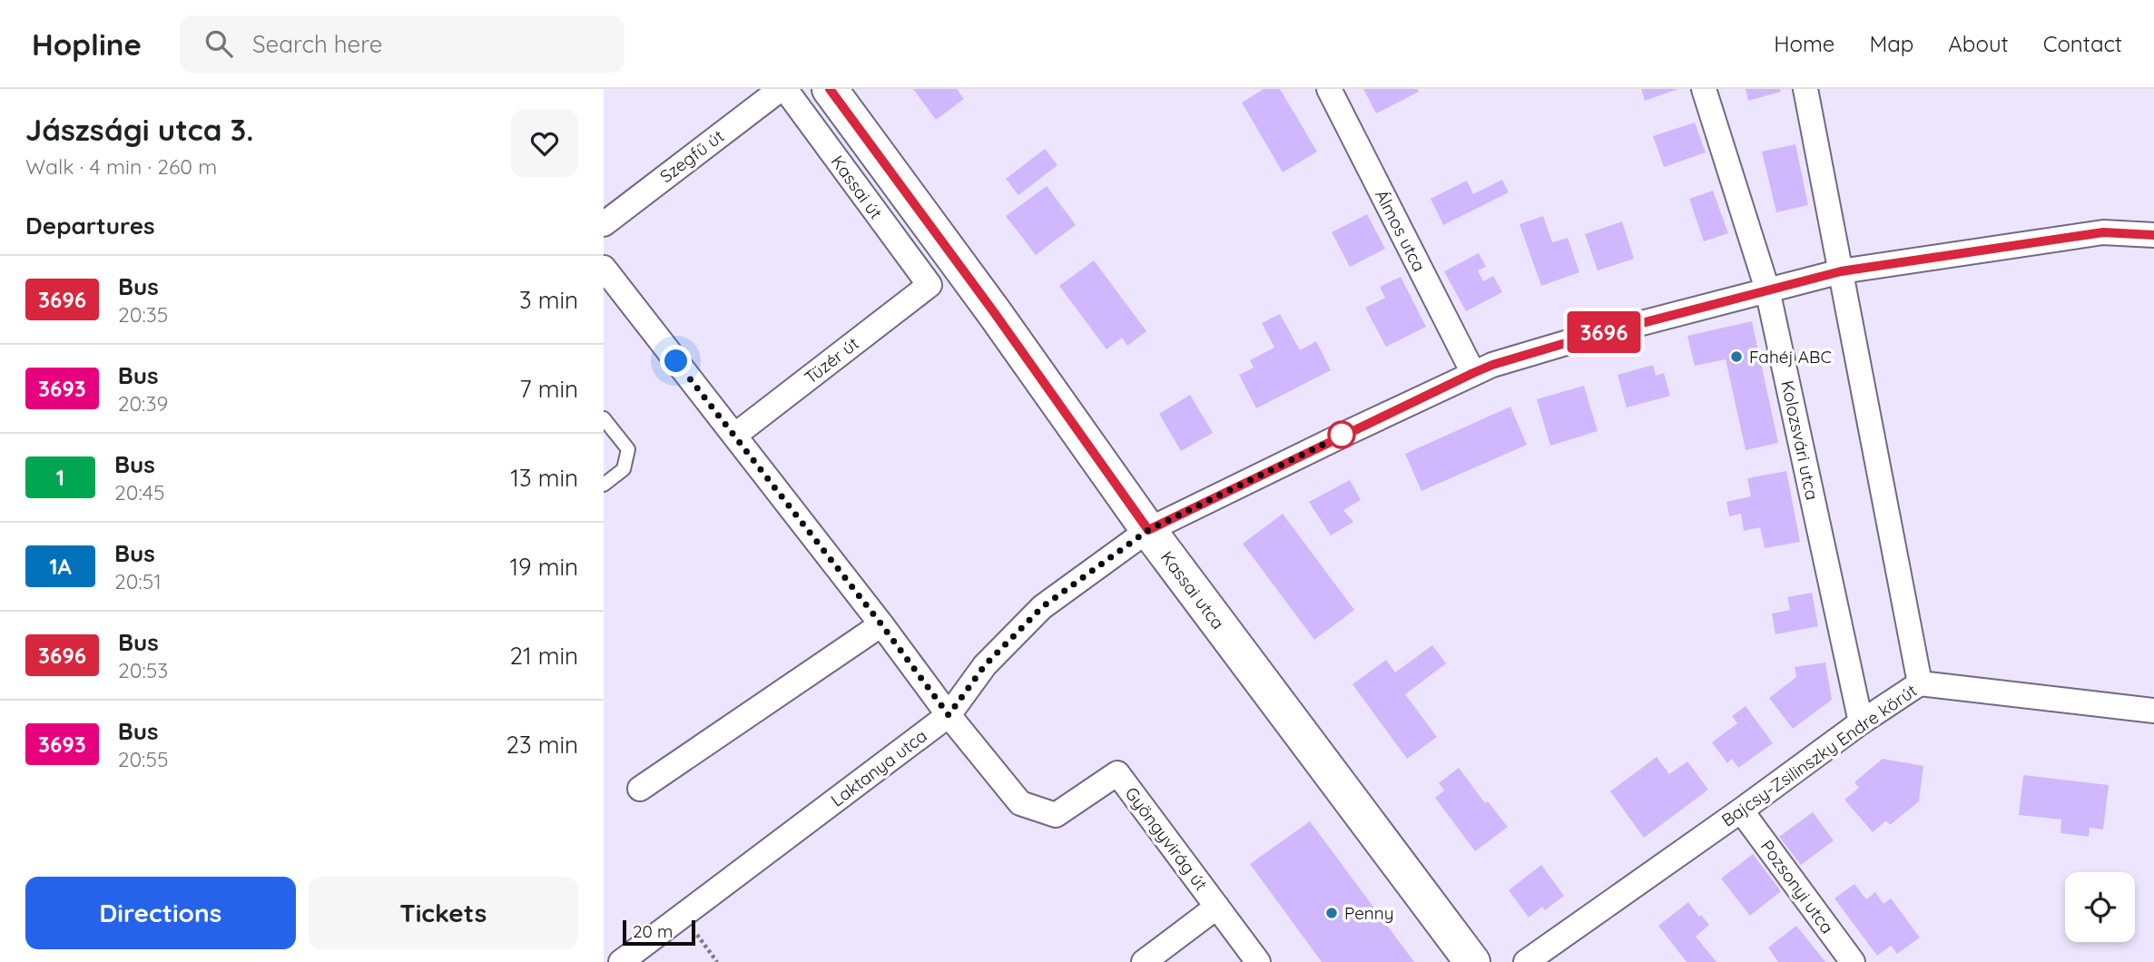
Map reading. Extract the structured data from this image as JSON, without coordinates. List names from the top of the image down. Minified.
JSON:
{"streets":{"main road":["Kassai utca"],"street":["Szegfű út","Kassai út","Álmos utca","Tüzér út","Kolozsvári utca","Bajcsy-Zsilinszky Endre körút","Laktanya utca","Gyöngyvirág út","Pozsonyi utca"]},"crossings":[["Szegfű út","Kassai út"],["Kassai út","Tüzér út"],["Álmos utca","Laktanya utca"],["Kolozsvári utca","Bajcsy-Zsilinszky Endre körút"],["Kolozsvári utca","Laktanya utca"],["Kassai utca","Laktanya utca"],["Bajcsy-Zsilinszky Endre körút","Pozsonyi utca"],["Laktanya utca","Gyöngyvirág út"]],"places":["Fahéj ABC","Penny"],"lines":["bus line 3696"],"scale_bar":"20 m","page":{"header":"Hopline","search":"Search here","nav":["Home","Map","About","Contact"],"heading":[["Jászsági utca 3.","Walk · 4 min · 260 m"],"Departures"],"on_map":"3696","list":[{"mark":"3696","name":"Bus","note":"20:35","value":"3 min"},{"mark":"3693","name":"Bus","note":"20:39","value":"7 min"},{"mark":"1","name":"Bus","note":"20:45","value":"13 min"},{"mark":"1A","name":"Bus","note":"20:51","value":"19 min"},{"mark":"3696","name":"Bus","note":"20:53","value":"21 min"},{"mark":"3693","name":"Bus","note":"20:55","value":"23 min"}],"buttons":["Directions","Tickets"],"scale":"20 m"}}
